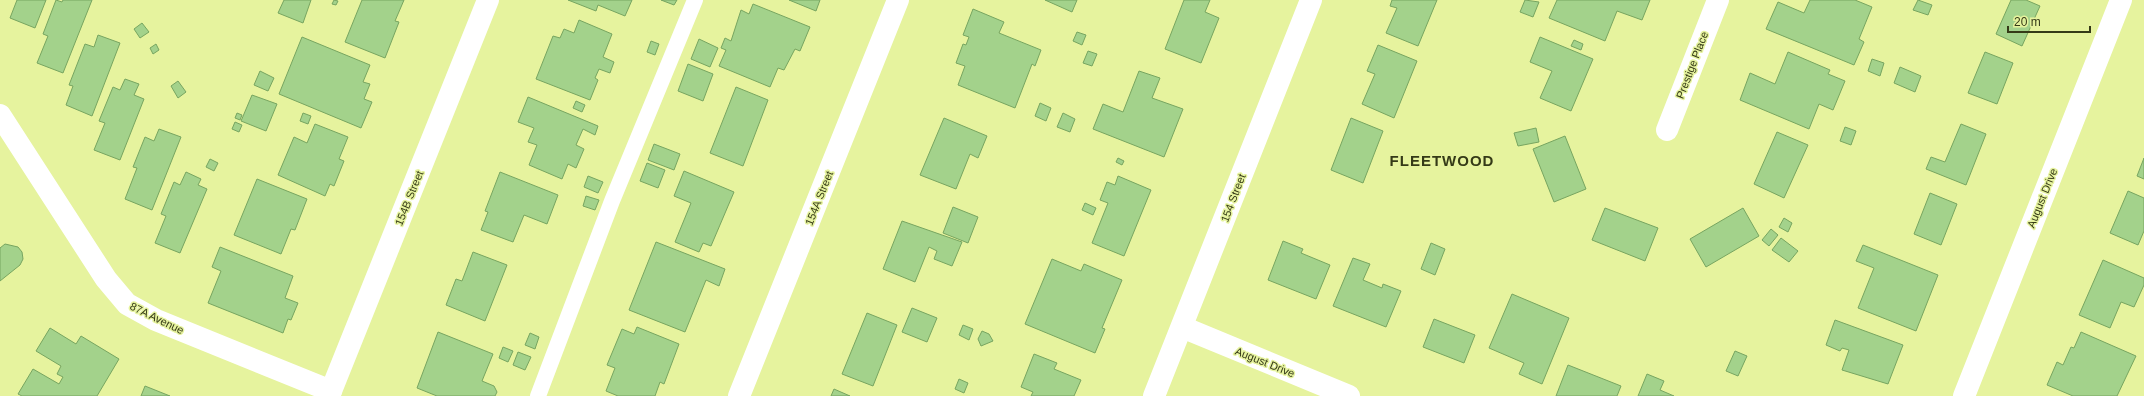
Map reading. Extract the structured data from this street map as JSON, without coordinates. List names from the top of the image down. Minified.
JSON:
{"streets":{"street":["Prestige Place","154B Street","154A Street","154 Street","August Drive","87A Avenue"]},"crossings":[["154B Street","87A Avenue"],["154 Street","August Drive"]],"districts":["FLEETWOOD"],"scale_bar":"20 m"}
